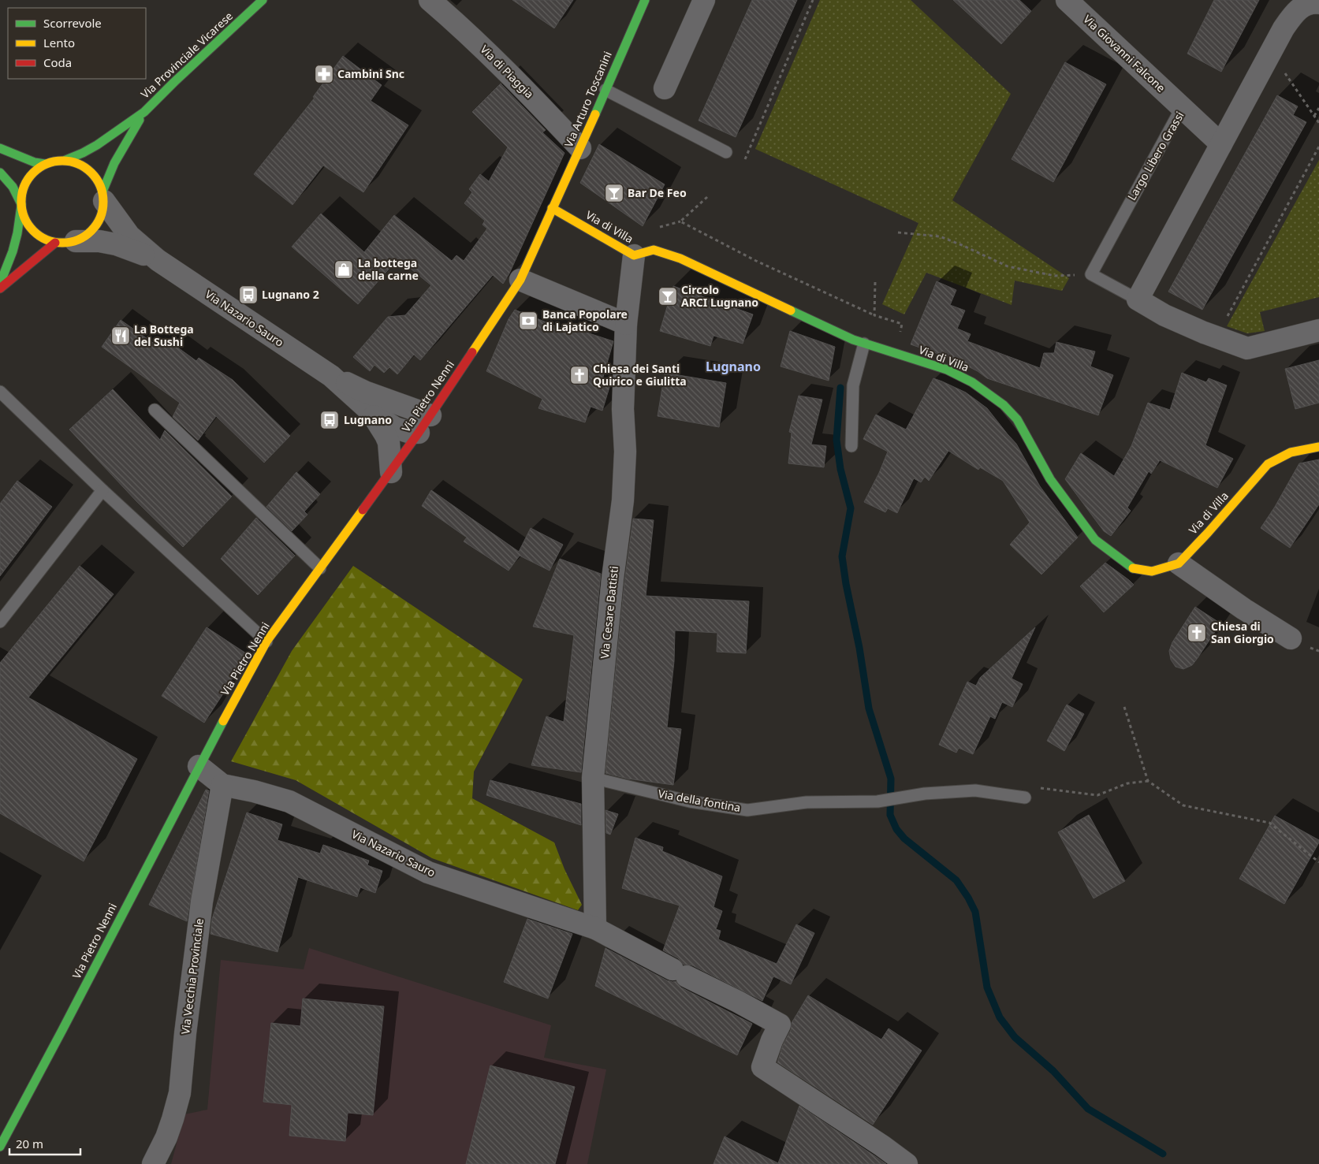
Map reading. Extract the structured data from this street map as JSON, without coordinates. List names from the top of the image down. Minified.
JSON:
{"streets":{"street":["Via Giovanni Falcone","Via Provinciale Vicarese","Via di Piaggia","Via Arturo Toscanini","Largo Libero Grassi","Via di Villa","Via Nazario Sauro","Via Pietro Nenni","Via Cesare Battisti","Via Vecchia Provinciale"],"lane":["Via della fontina"]},"crossings":[["Via Giovanni Falcone","Largo Libero Grassi"],["Via Provinciale Vicarese","Via Nazario Sauro"],["Via di Piaggia","Via Arturo Toscanini"],["Via Arturo Toscanini","Via di Villa"],["Via Arturo Toscanini","Via Pietro Nenni"],["Via di Villa","Via Pietro Nenni"],["Via di Villa","Via Cesare Battisti"],["Via Nazario Sauro","Via Pietro Nenni"],["Via Nazario Sauro","Via Cesare Battisti"],["Via Nazario Sauro","Via Vecchia Provinciale"],["Via Cesare Battisti","Via della fontina"]],"districts":["Lugnano"],"places":{"pharmacy":["Cambini Snc"],"bar":["Bar De Feo","Circolo ARCI Lugnano"],"shop":["La bottega della carne"],"bus stop":["Lugnano 2","Lugnano"],"bank":["Banca Popolare di Lajatico"],"restaurant":["La Bottega del Sushi"],"church":["Chiesa dei Santi Quirico e Giulitta","Chiesa di San Giorgio"]},"legend":["Scorrevole","Lento","Coda"],"scale_bar":"20 m"}
